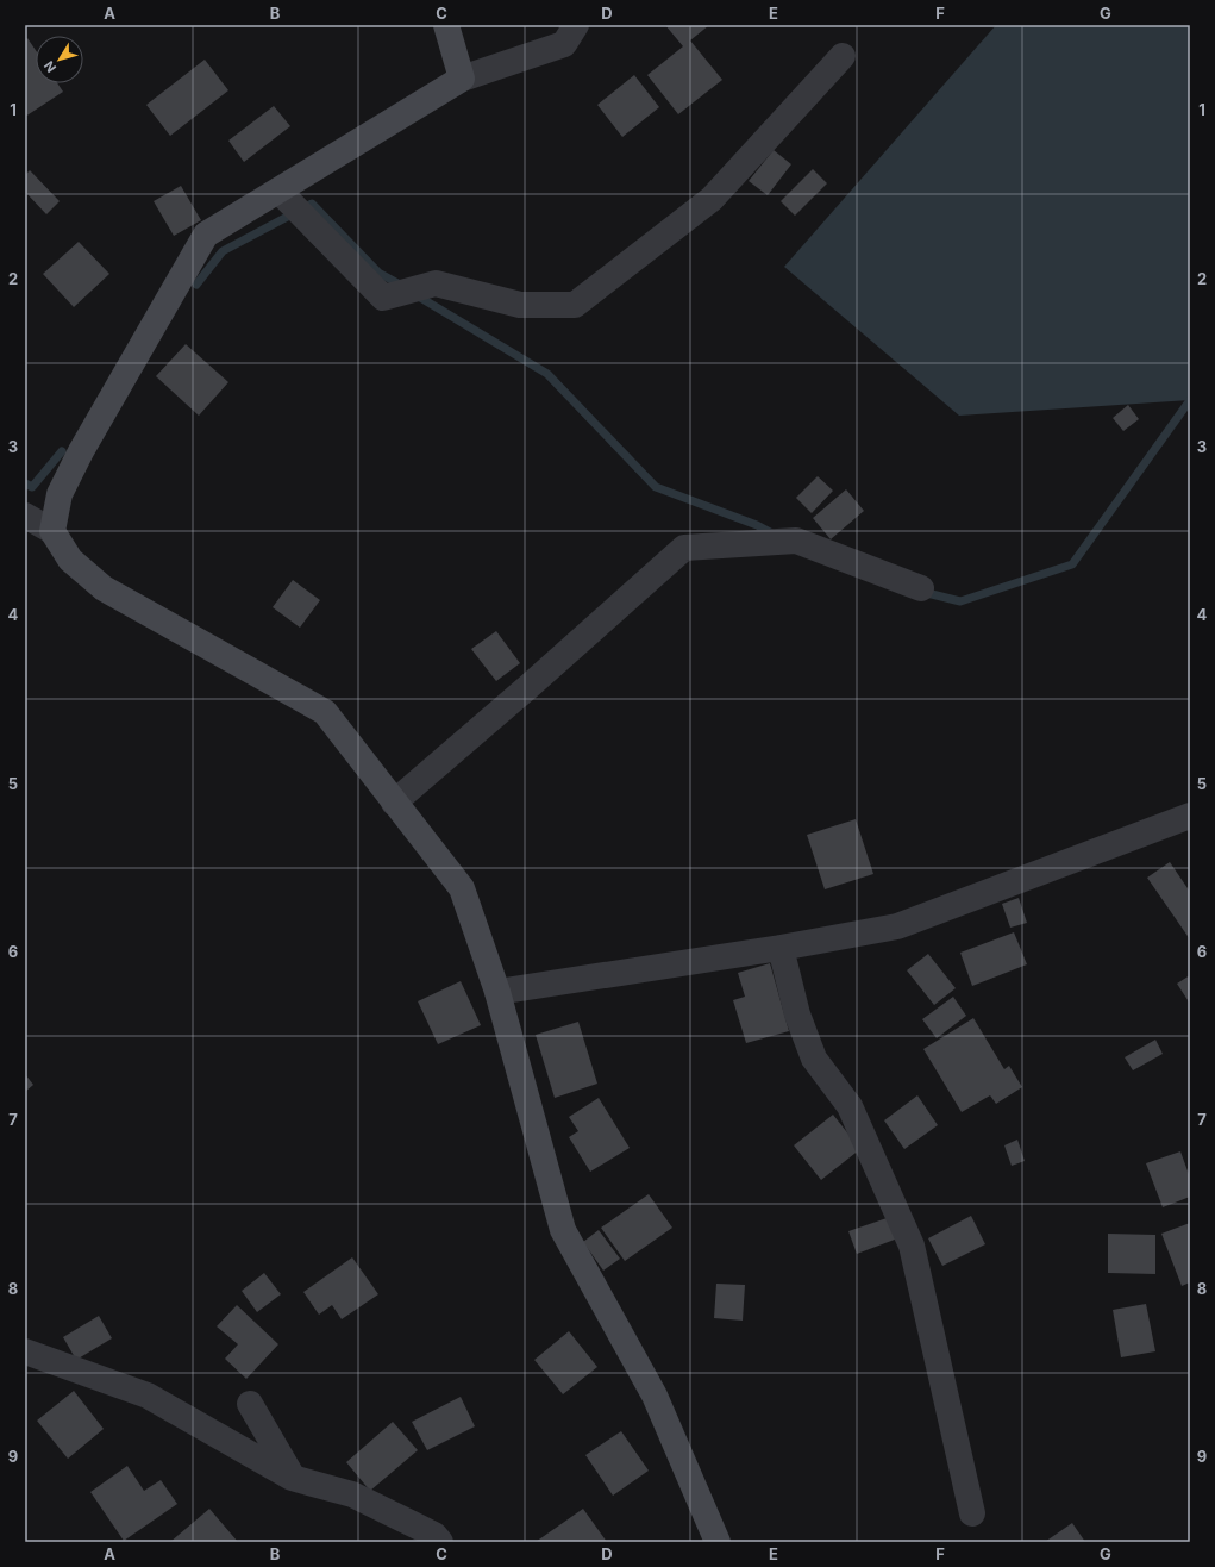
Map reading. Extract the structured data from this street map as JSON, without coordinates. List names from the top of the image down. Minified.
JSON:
{"north":"bottom left","grid":{"columns":["A","B","C","D","E","F","G"],"rows":["1","2","3","4","5","6","7","8","9"]}}
